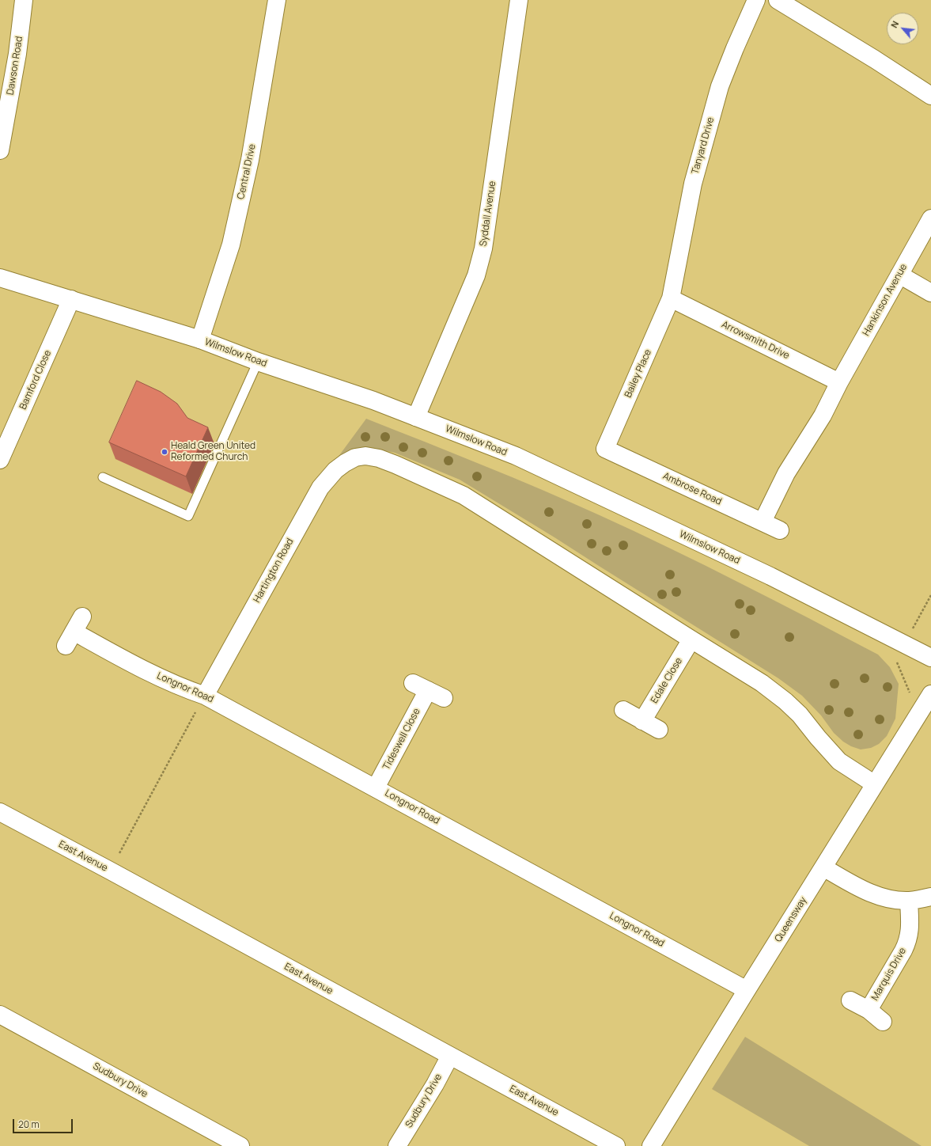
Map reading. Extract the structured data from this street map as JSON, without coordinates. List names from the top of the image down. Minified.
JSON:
{"streets":{"street":["Dawson Road","Tanyard Drive","Central Drive","Syddall Avenue","Hankinson Avenue","Arrowsmith Drive","Wilmslow Road","Bailey Place","Bamford Close","Ambrose Road","Hartington Road","Edale Close","Longnor Road","Tideswell Close","East Avenue","Queensway","Marquis Drive","Sudbury Drive"]},"crossings":[["Tanyard Drive","Arrowsmith Drive"],["Tanyard Drive","Bailey Place"],["Central Drive","Wilmslow Road"],["Syddall Avenue","Wilmslow Road"],["Hankinson Avenue","Arrowsmith Drive"],["Hankinson Avenue","Ambrose Road"],["Arrowsmith Drive","Bailey Place"],["Wilmslow Road","Bamford Close"],["Bailey Place","Ambrose Road"],["Hartington Road","Edale Close"],["Hartington Road","Longnor Road"],["Longnor Road","Tideswell Close"],["Longnor Road","Queensway"],["East Avenue","Sudbury Drive"]],"places":["Heald Green United Reformed Church"],"scale_bar":"20 m","north":"top left"}
